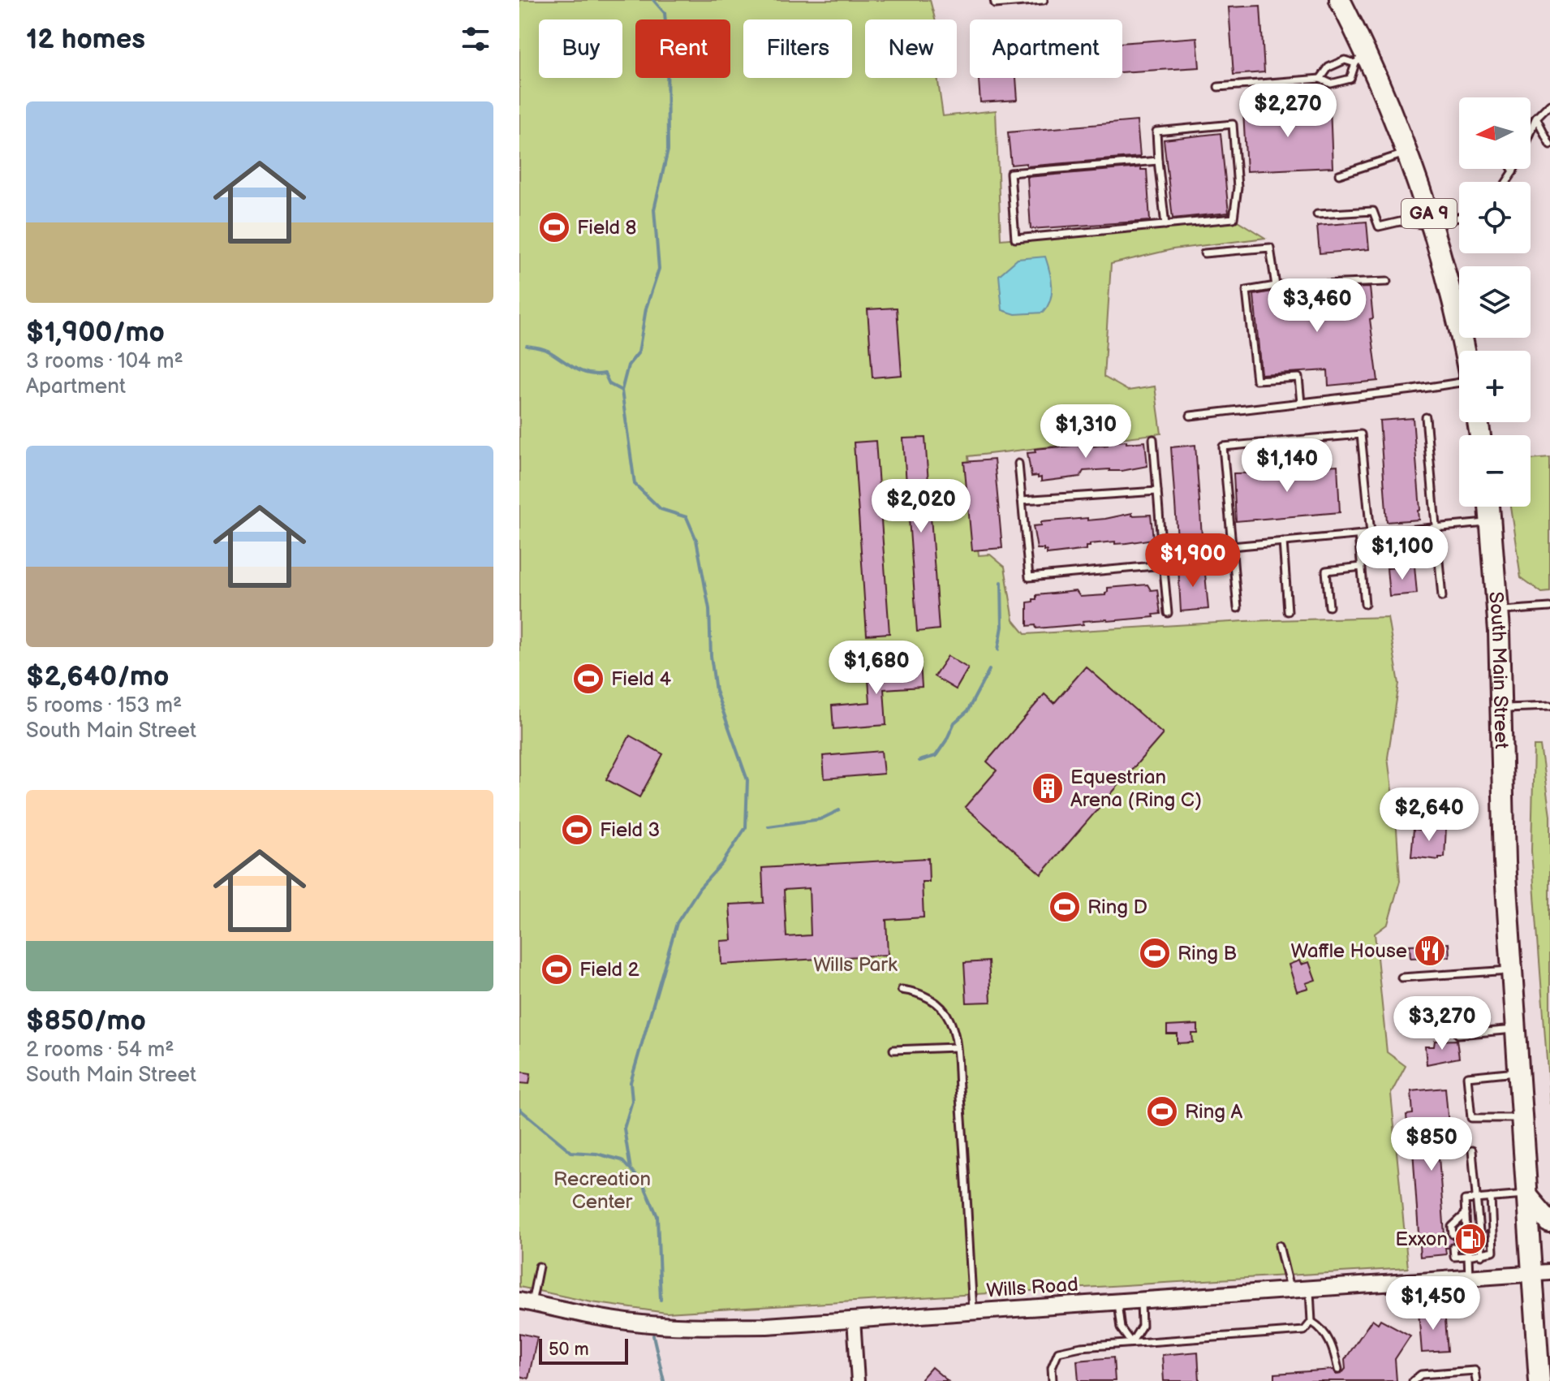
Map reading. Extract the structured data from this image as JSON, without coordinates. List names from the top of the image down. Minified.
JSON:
{"streets":{"highway":["GA 9","South Main Street"],"street":["Wills Road"]},"crossings":[["South Main Street","Wills Road"]],"parks":["Wills Park","Recreation Center"],"places":{"sports":["Field 8","Field 4","Field 3","Ring D","Ring B","Field 2","Ring A"],"building":["Equestrian Arena (Ring C)"],"restaurant":["Waffle House"],"fuel station":["Exxon"]},"scale_bar":"50 m","north":"left","page":{"heading":"12 homes","chip":["Buy","Rent","Filters","New","Apartment"],"list":[{"name":"$1,900/mo","note":"3 rooms · 104 m² · Apartment"},{"name":"$2,640/mo","note":"5 rooms · 153 m² · South Main Street"},{"name":"$850/mo","note":"2 rooms · 54 m² · South Main Street"}],"price":["$2,270","$3,460","$1,310","$1,140","$2,020","$1,100","$1,900","$1,680","$2,640","$3,270","$850","$1,450"],"map_buttons":["+","−"],"scale":"50 m"}}
